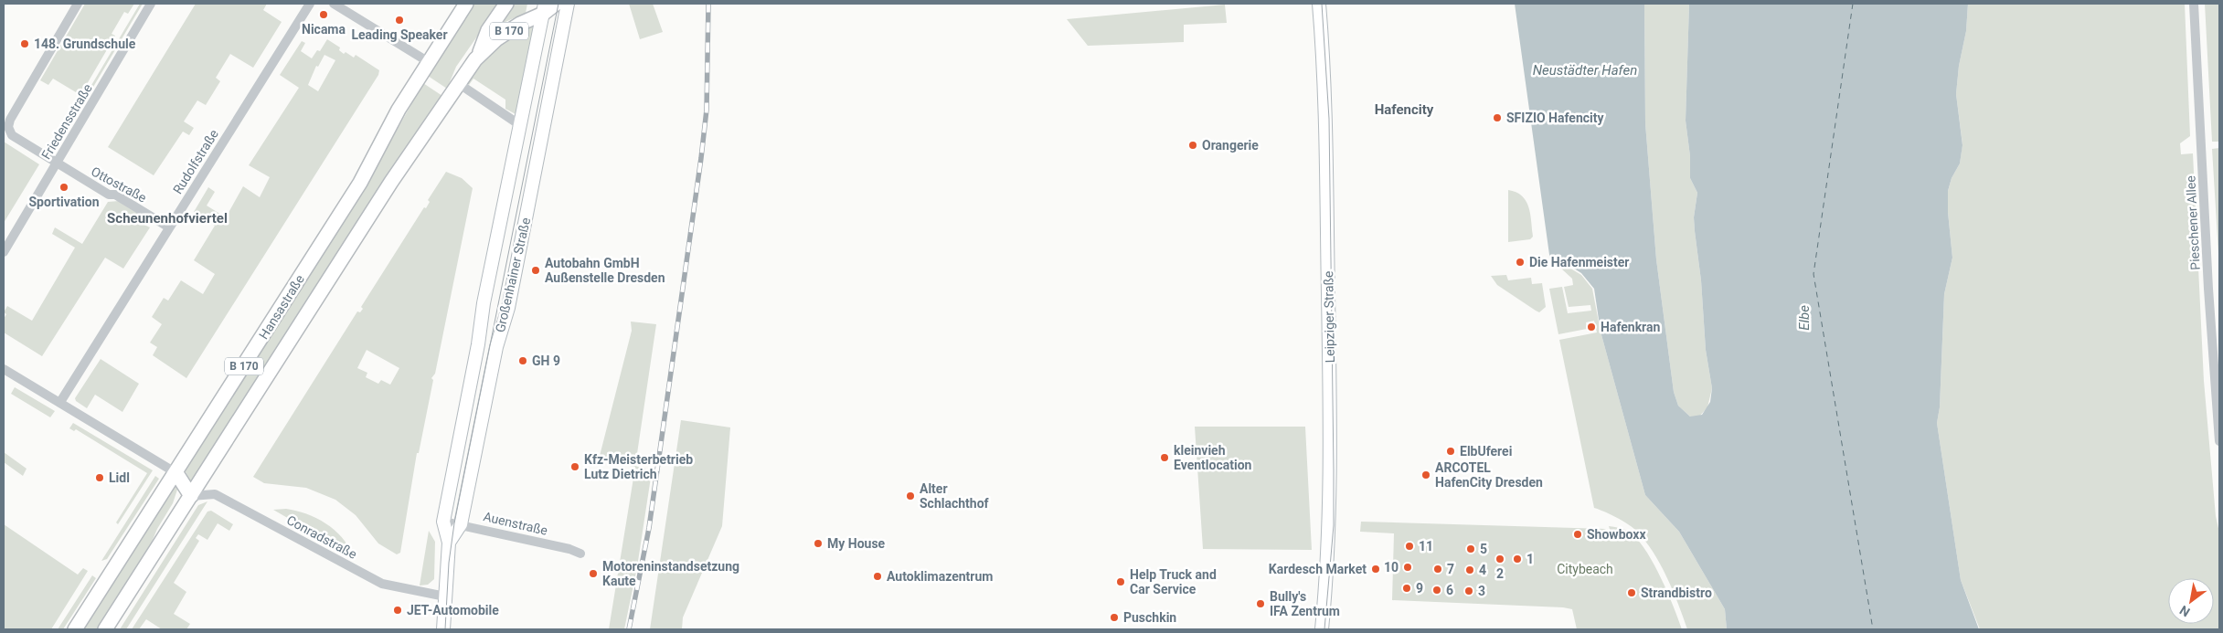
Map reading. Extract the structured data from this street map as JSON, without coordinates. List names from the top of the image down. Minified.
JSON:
{"streets":{"main road":["B 170","Großenhainer Straße","Hansastraße","Leipziger Straße"],"street":["Friedensstraße","Rudolfstraße","Ottostraße","Pieschener Allee","Auenstraße","Conradstraße"]},"crossings":[["Friedensstraße","Ottostraße"],["Rudolfstraße","Ottostraße"],["Großenhainer Straße","Hansastraße"],["Großenhainer Straße","Auenstraße"],["Großenhainer Straße","Conradstraße"],["Hansastraße","Conradstraße"]],"districts":["Hafencity","Scheunenhofviertel"],"water":["Neustädter Hafen","Elbe"],"parks":["Citybeach"],"places":["Nicama","Leading Speaker","148. Grundschule","SFIZIO Hafencity","Orangerie","Sportivation","Die Hafenmeister","Autobahn GmbH Außenstelle Dresden","Hafenkran","GH 9","ElbUferei","kleinvieh Eventlocation","Kfz-Meisterbetrieb Lutz Dietrich","ARCOTEL HafenCity Dresden","Lidl","Alter Schlachthof","Showboxx","My House","11","5","2","1","10","Kardesch Market","7","4","Motoreninstandsetzung Kaute","Autoklimazentrum","Help Truck and Car Service","9","6","3","Strandbistro","Bully's IFA Zentrum","JET-Automobile","Puschkin"],"north":"bottom left"}
